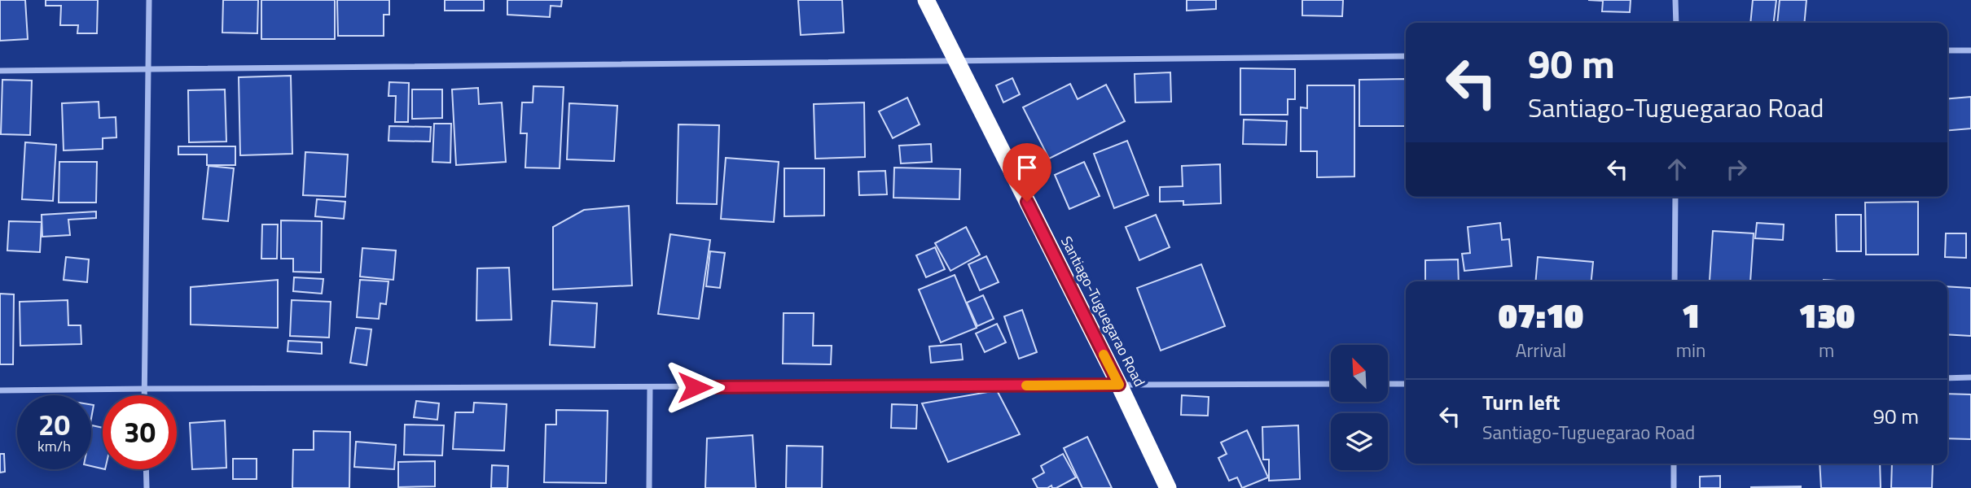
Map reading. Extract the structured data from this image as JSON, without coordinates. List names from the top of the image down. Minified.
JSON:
{"streets":{"highway":["Santiago-Tuguegarao Road"]},"north":"top left","page":{"turn":["90 m","Santiago-Tuguegarao Road"],"eta":["07:10","Arrival","1","min","130","m"],"list":[{"name":"Turn left","note":"Santiago-Tuguegarao Road","value":"90 m"}],"speed":"20 km/h","limit":"30"}}
